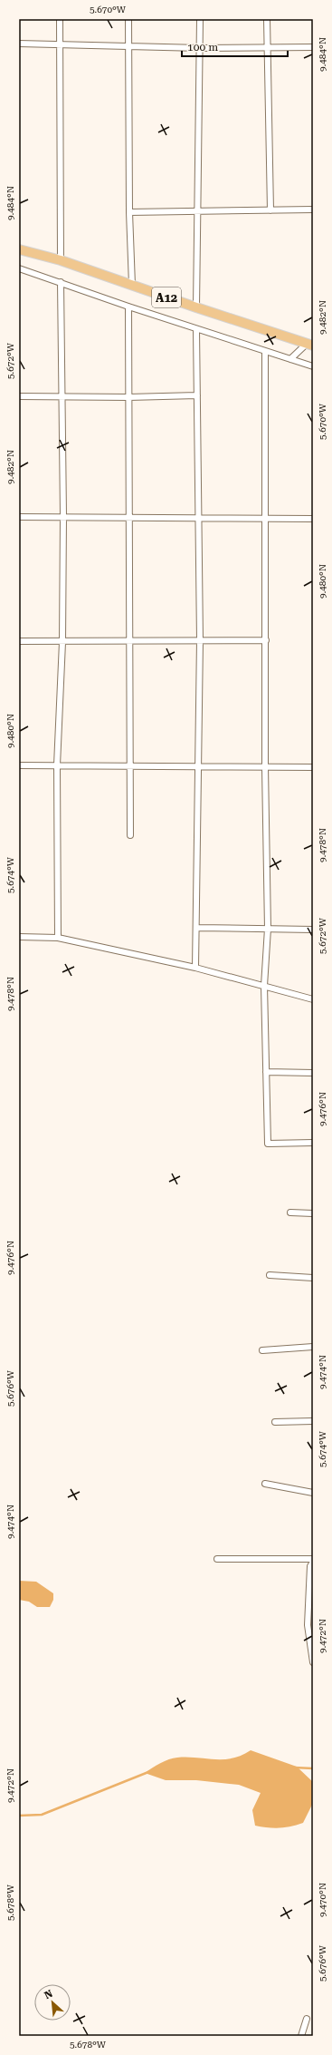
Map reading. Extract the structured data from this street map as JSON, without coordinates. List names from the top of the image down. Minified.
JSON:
{"streets":{"main road":["A12"]},"scale_bar":"100 m","north":"top left","coordinates":["5.670°W","9.484°N","9.482°N","5.672°W","9.480°N","9.478°N","5.674°W","9.476°N","9.474°N","5.676°W","9.472°N","9.470°N","5.678°W"]}
